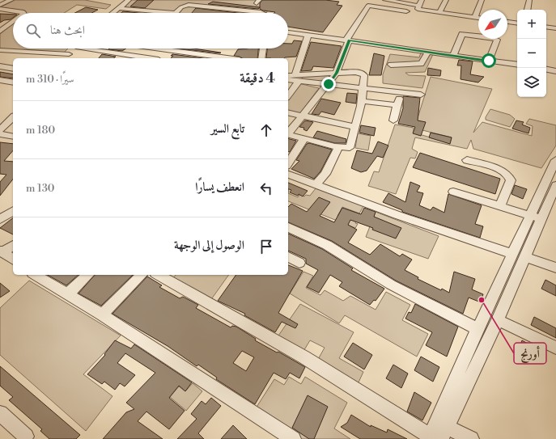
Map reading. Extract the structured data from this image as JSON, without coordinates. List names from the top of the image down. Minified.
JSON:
{"places":["أورنج"],"north":"bottom left","page":{"map_buttons":["+","−"],"search":"ابحث هنا","heading":["4 دقيقة","سيرًا · 310 m"],"list":[["تابع السير","180 m"],["انعطف يسارًا","130 m"],"الوصول إلى الوجهة"]}}
